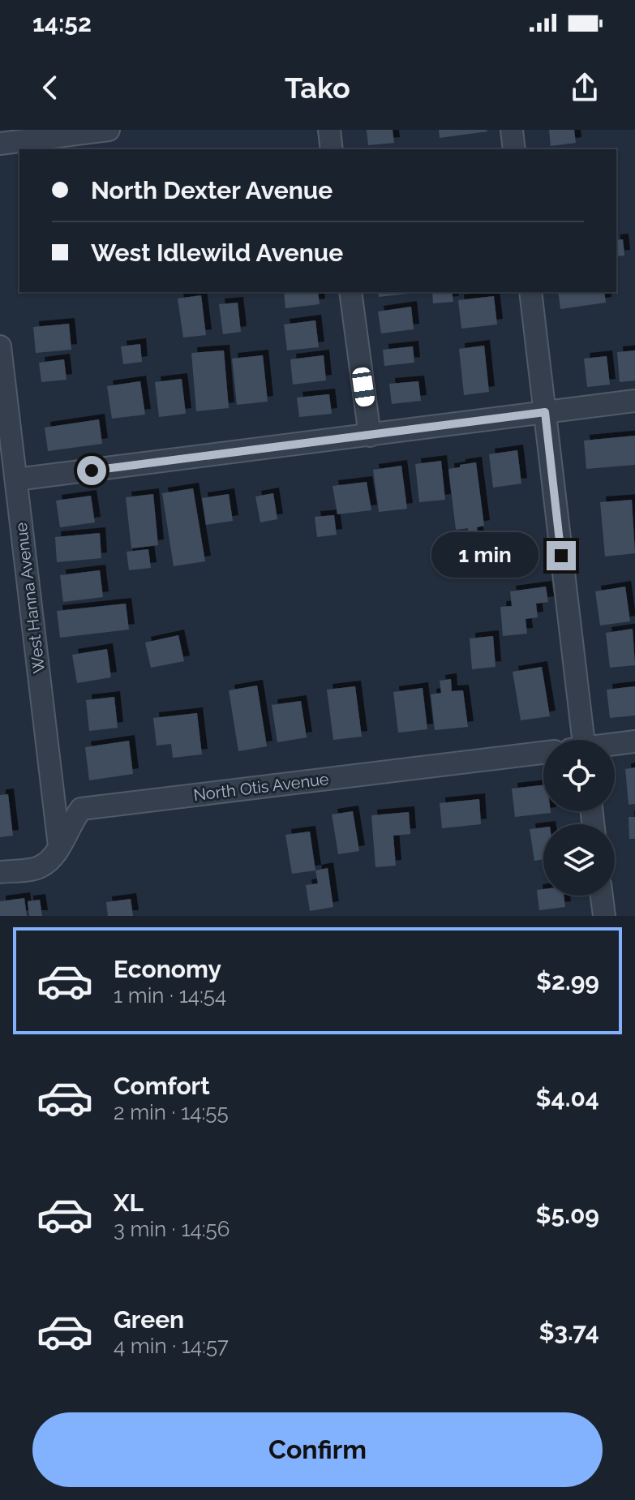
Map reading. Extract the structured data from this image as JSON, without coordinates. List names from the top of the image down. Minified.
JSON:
{"streets":{"street":["West Hanna Avenue","North Otis Avenue"]},"crossings":[["West Hanna Avenue","North Otis Avenue"]],"page":{"status":"14:52","header":"Tako","banner":["North Dexter Avenue","West Idlewild Avenue"],"bubble":"1 min","list":[{"name":"Economy","note":"1 min · 14:54","value":"$2.99"},{"name":"Comfort","note":"2 min · 14:55","value":"$4.04"},{"name":"XL","note":"3 min · 14:56","value":"$5.09"},{"name":"Green","note":"4 min · 14:57","value":"$3.74"}],"buttons":"Confirm"}}
